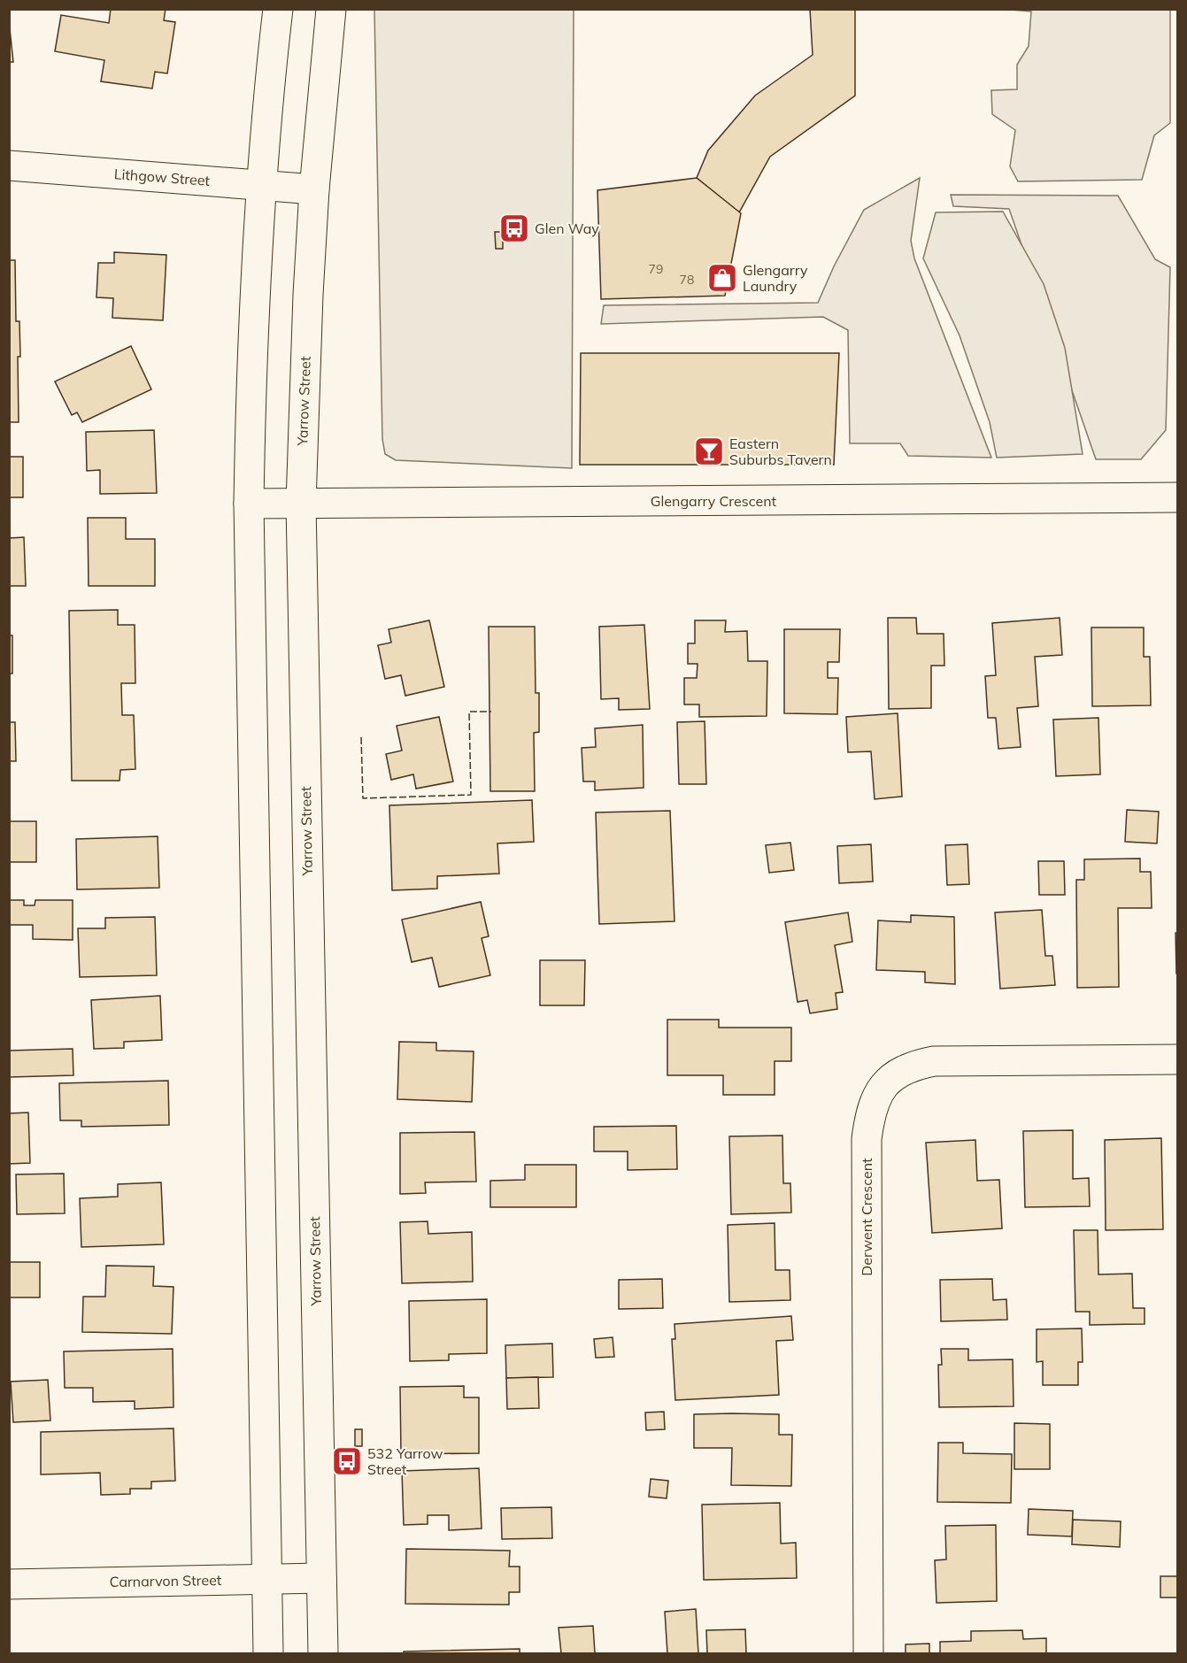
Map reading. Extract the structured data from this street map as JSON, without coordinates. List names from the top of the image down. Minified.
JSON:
{"streets":{"street":["Lithgow Street","Yarrow Street","Glengarry Crescent","Derwent Crescent","Carnarvon Street"]},"crossings":[["Lithgow Street","Yarrow Street"],["Yarrow Street","Glengarry Crescent"],["Yarrow Street","Carnarvon Street"]],"places":{"bus stop":["Glen Way","532 Yarrow Street"],"shop":["Glengarry Laundry"],"bar":["Eastern Suburbs Tavern"]},"house_numbers":["79","78"]}
